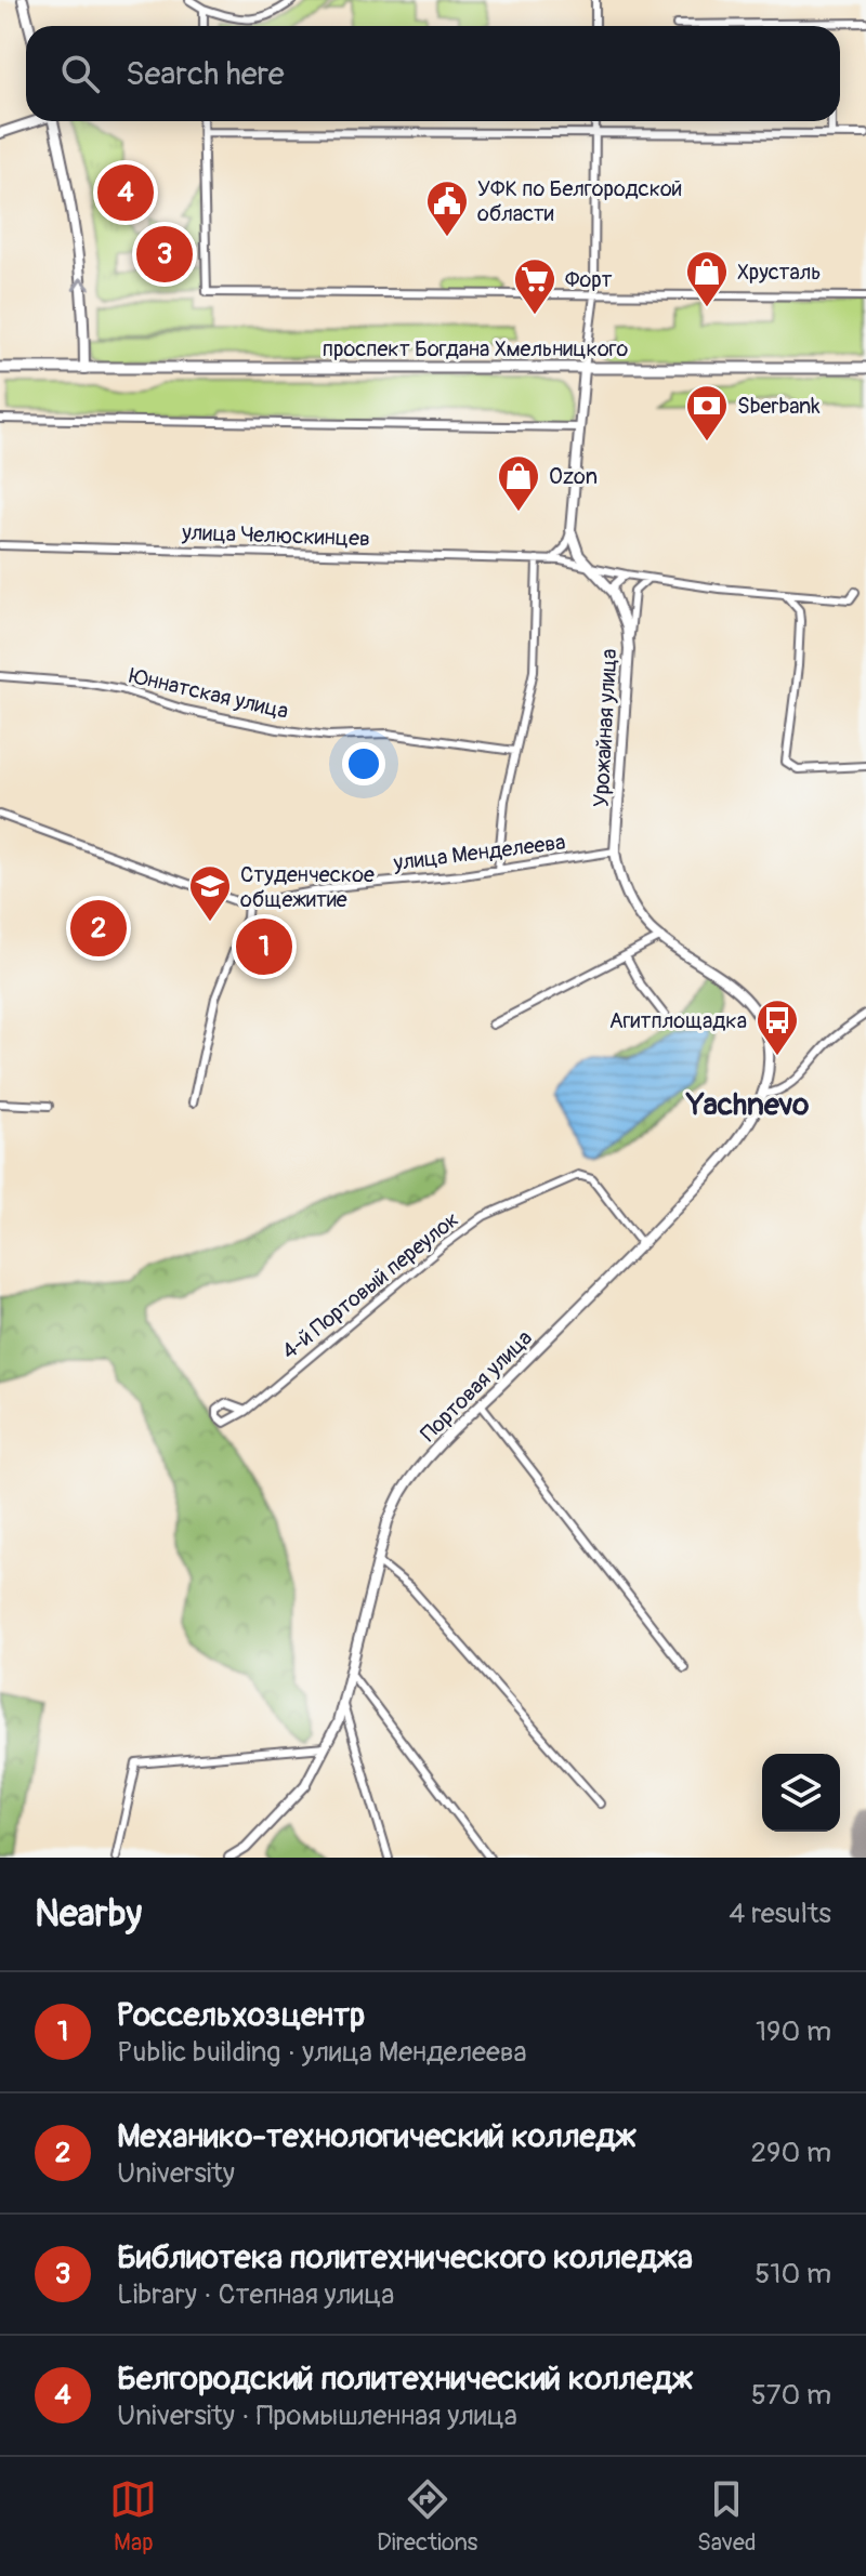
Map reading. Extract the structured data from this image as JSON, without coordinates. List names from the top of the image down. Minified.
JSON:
{"streets":{"main road":["проспект Богдана Хмельницкого"],"street":["улица Челюскинцев","Юннатская улица","Урожайная улица","улица Менделеева","4-й Портовый переулок","Портовая улица"]},"crossings":[["проспект Богдана Хмельницкого","Урожайная улица"],["улица Челюскинцев","Урожайная улица"],["Урожайная улица","улица Менделеева"],["Урожайная улица","Портовая улица"],["4-й Портовый переулок","Портовая улица"]],"districts":["Yachnevo"],"places":{"public building":["УФК по Белгородской области"],"shop":["Хрусталь","Ozon"],"supermarket":["Форт"],"bank":["Sberbank"],"school or university":["Студенческое общежитие"],"bus stop":["Агитплощадка"]},"page":{"search":"Search here","pins":["4","3","2","1"],"heading":["Nearby","4 results"],"list":[{"mark":"1","name":"Россельхозцентр","note":"Public building · улица Менделеева","value":"190 m"},{"mark":"2","name":"Механико-технологический колледж","note":"University","value":"290 m"},{"mark":"3","name":"Библиотека политехнического колледжа","note":"Library · Степная улица","value":"510 m"},{"mark":"4","name":"Белгородский политехнический колледж","note":"University · Промышленная улица","value":"570 m"}],"nav":["Map","Directions","Saved"]}}
